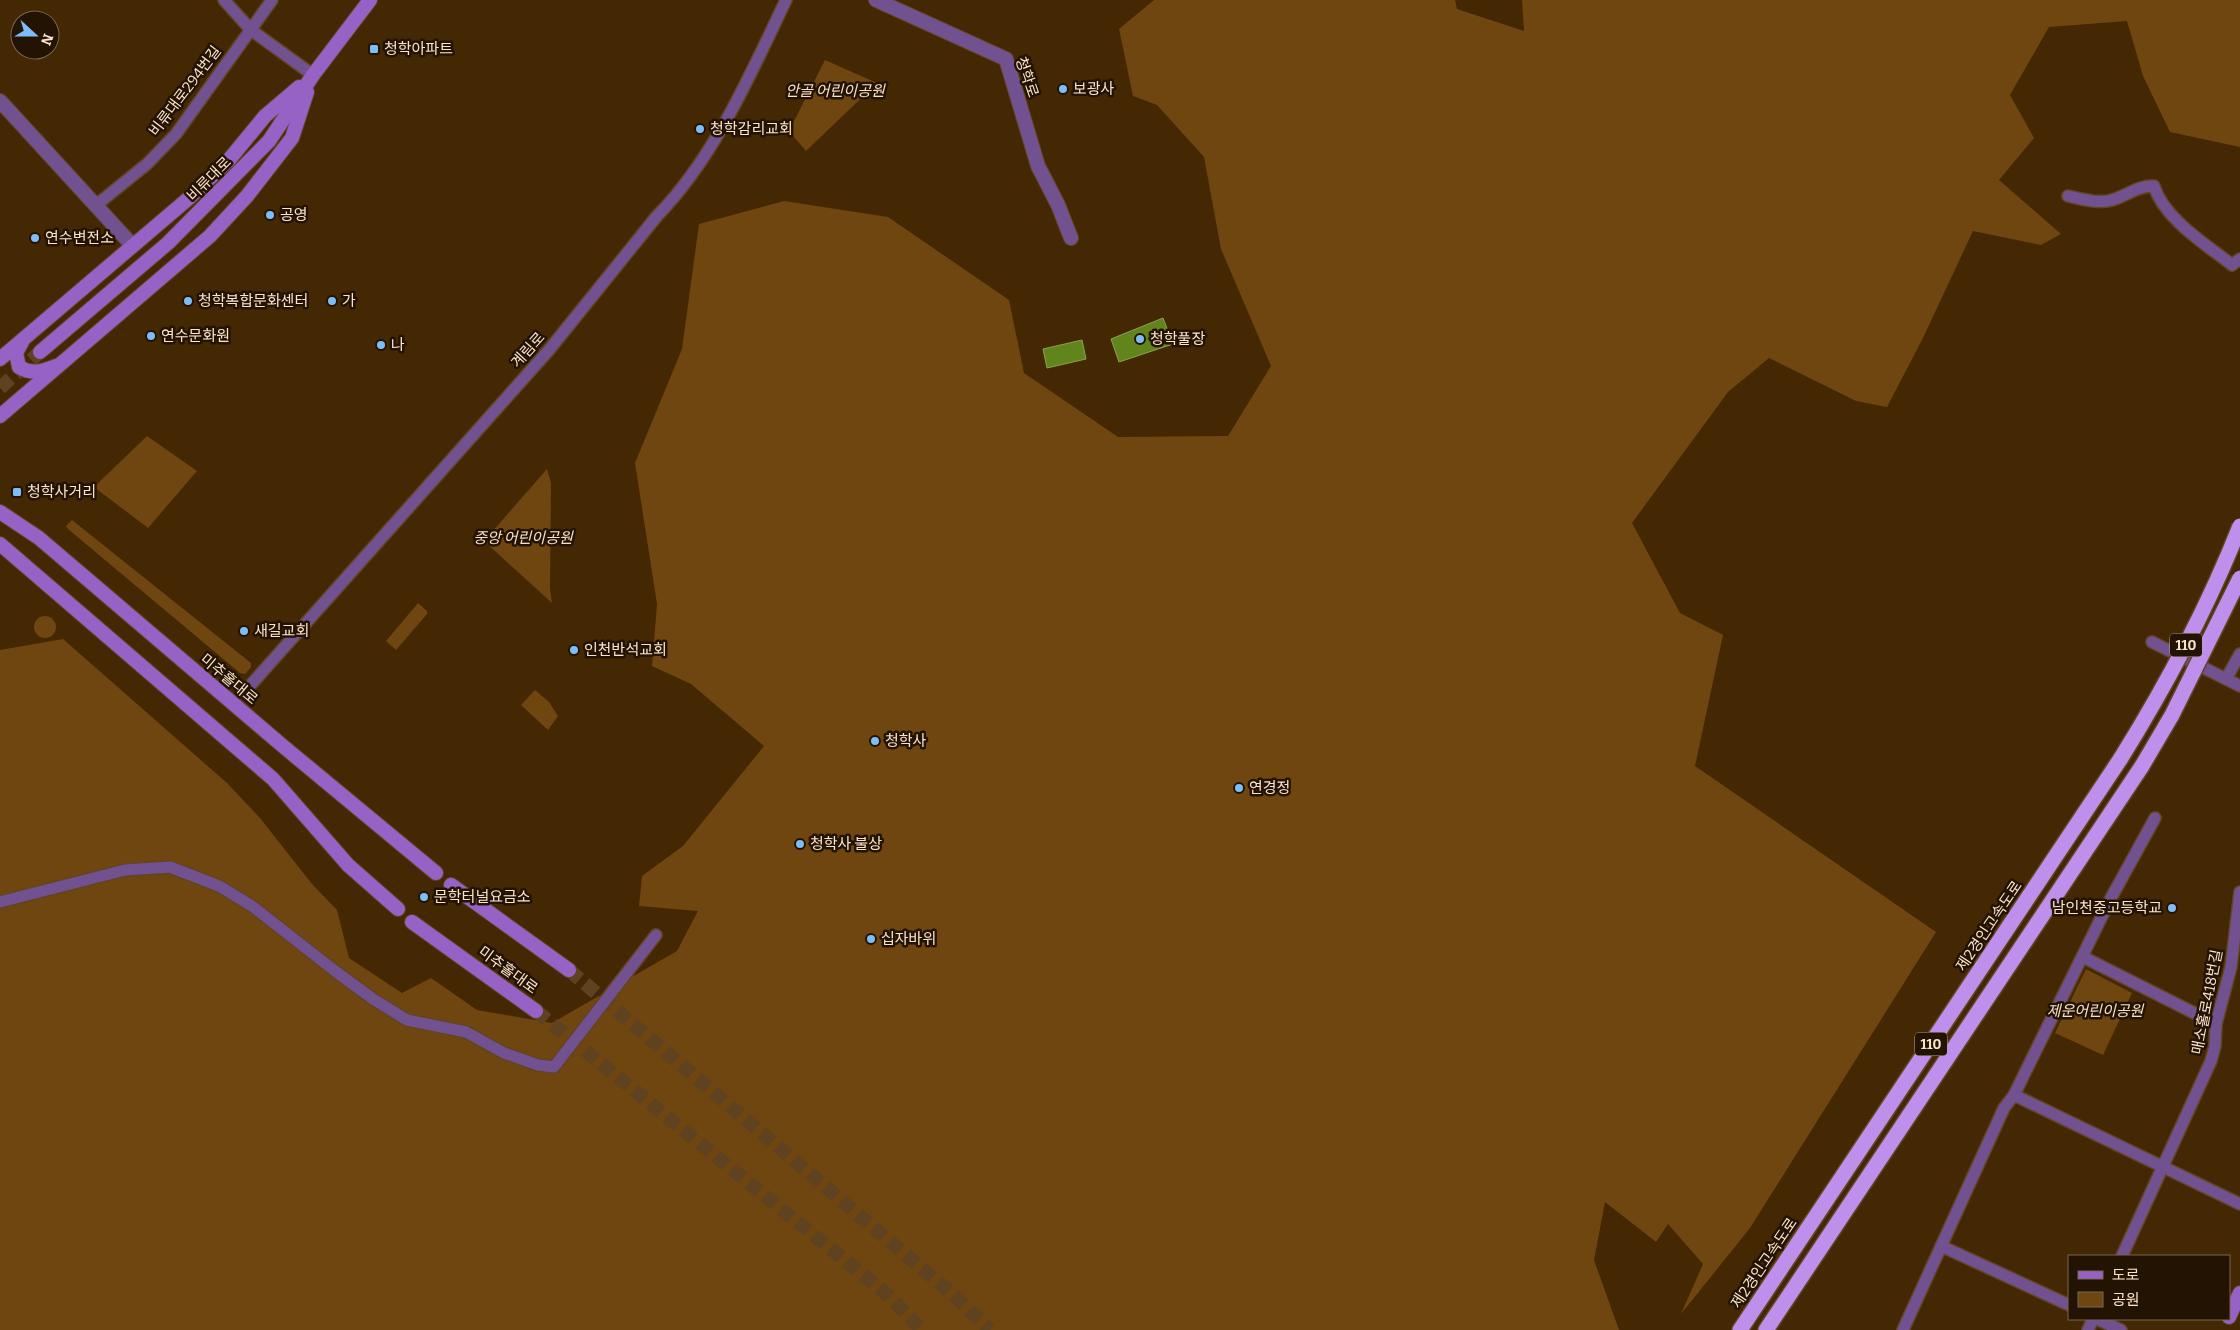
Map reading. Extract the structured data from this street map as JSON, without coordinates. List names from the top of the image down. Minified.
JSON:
{"streets":{"highway":["110","제2경인고속도로"],"main road":["비류대로","미추홀대로"],"street":["청학로","비류대로294번길","계림로","매소홀로418번길"]},"parks":["안골 어린이공원","중앙 어린이공원","제운어린이공원"],"places":{"transit":["청학아파트","청학사거리"],"other":["보광사","청학감리교회","공영","연수변전소","청학복합문화센터","가","연수문화원","청학풀장","나","새길교회","인천반석교회","청학사","연경정","청학사 불상","문학터널요금소","남인천중고등학교","십자바위"]},"legend":["도로","공원"],"north":"right"}
